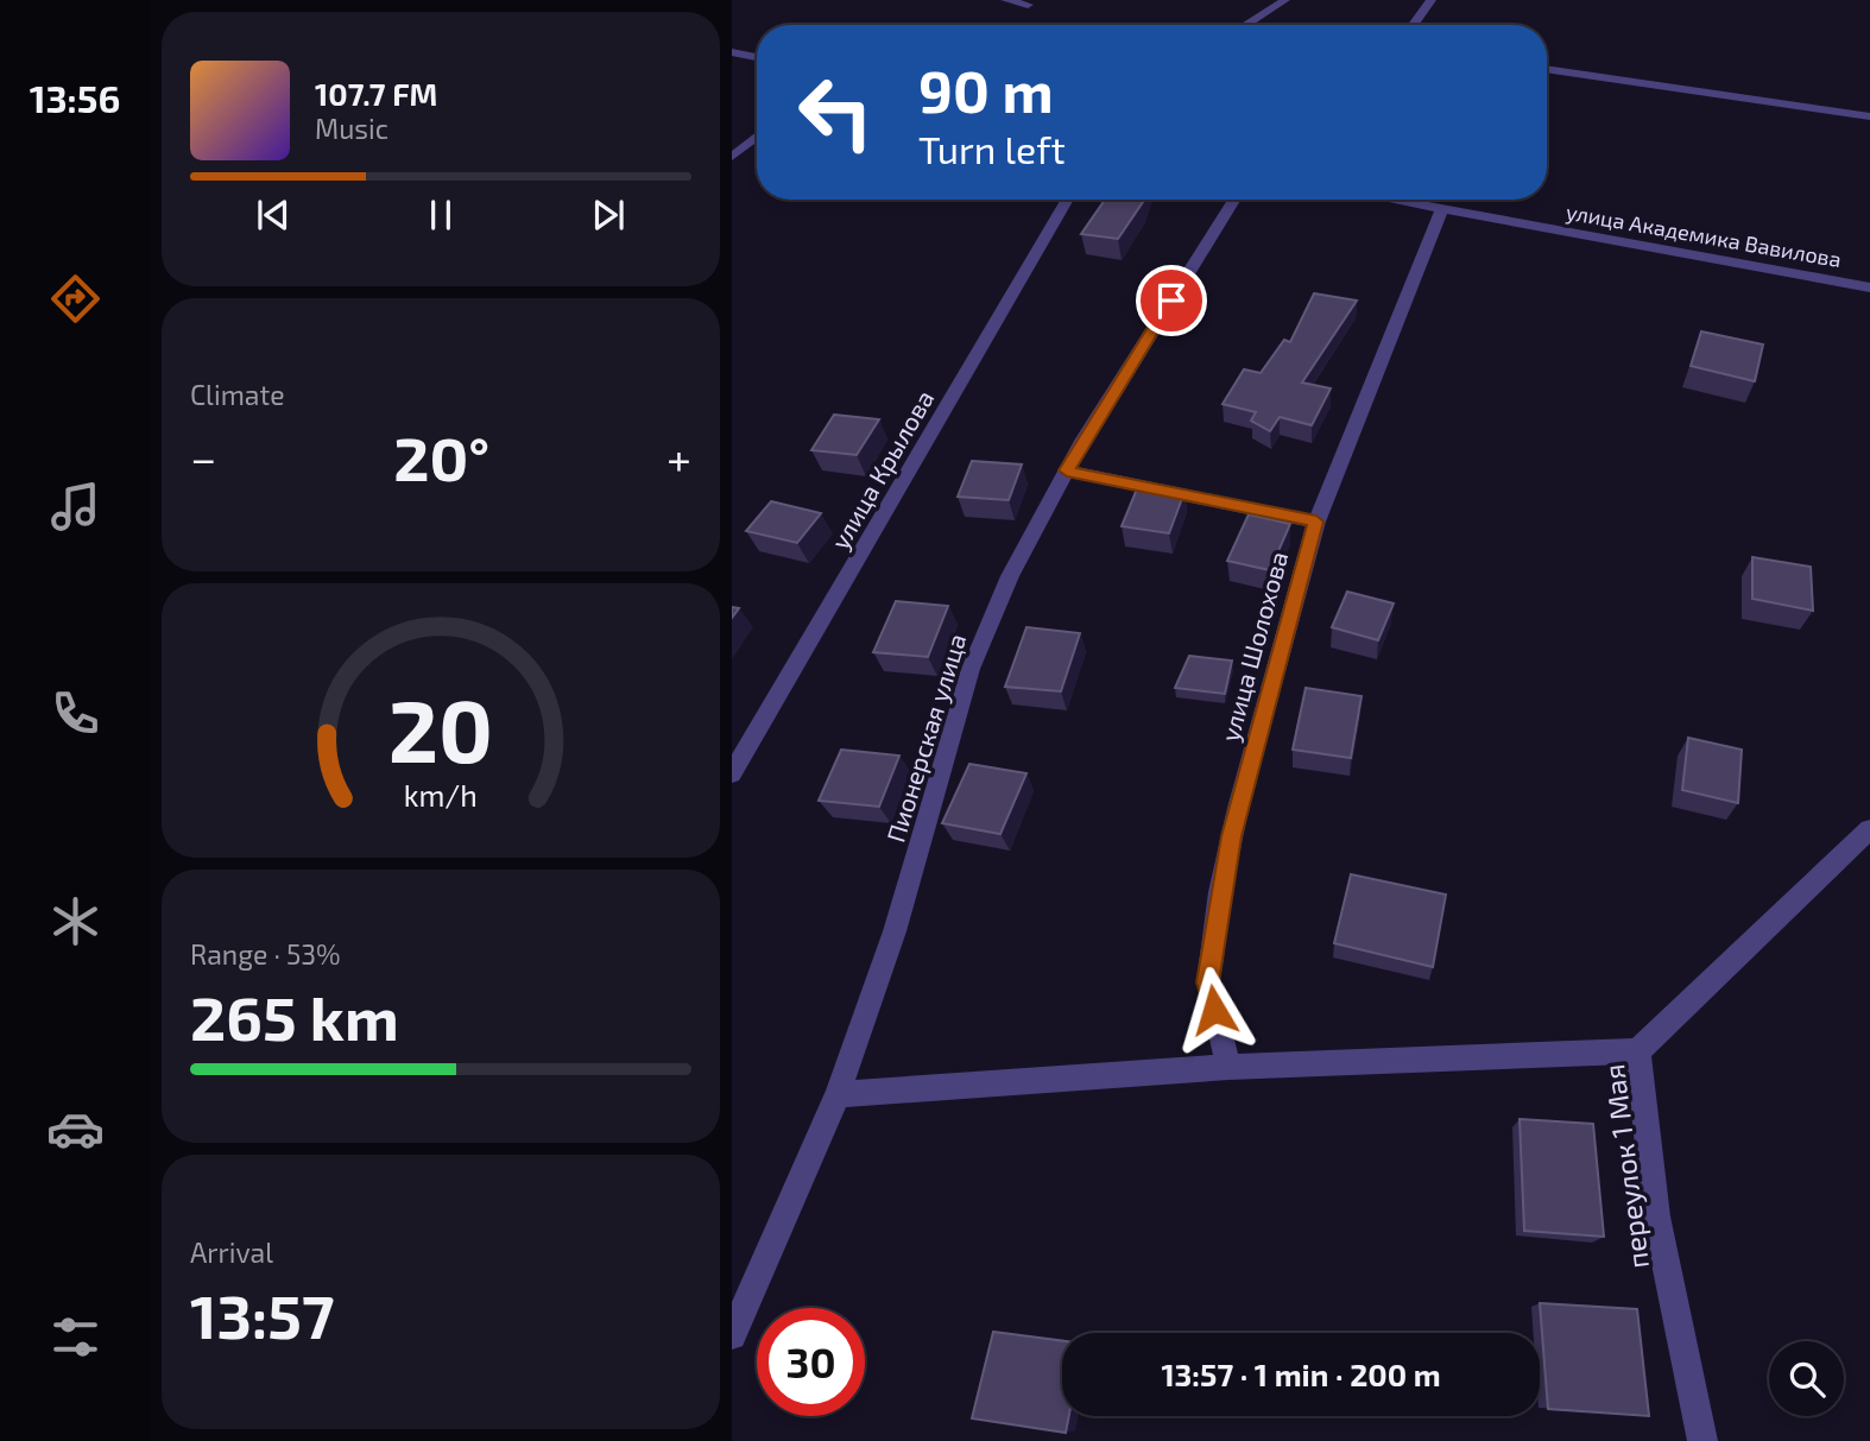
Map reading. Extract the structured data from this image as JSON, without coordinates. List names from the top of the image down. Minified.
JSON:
{"streets":{"street":["улица Академика Вавилова","улица Крылова","улица Шолохова","Пионерская улица","переулок 1 Мая"]},"crossings":[["улица Академика Вавилова","улица Шолохова"]],"page":{"tabs":"13:56","turn":["90 m","Turn left"],"song":["107.7 FM","Music"],"tile":["Climate",["Range · 53%","265 km"],["Arrival","13:57"]],"heat":["−","20°","+"],"limit":"30","trip":"13:57 · 1 min · 200 m","gauge":["20","km/h"]}}
